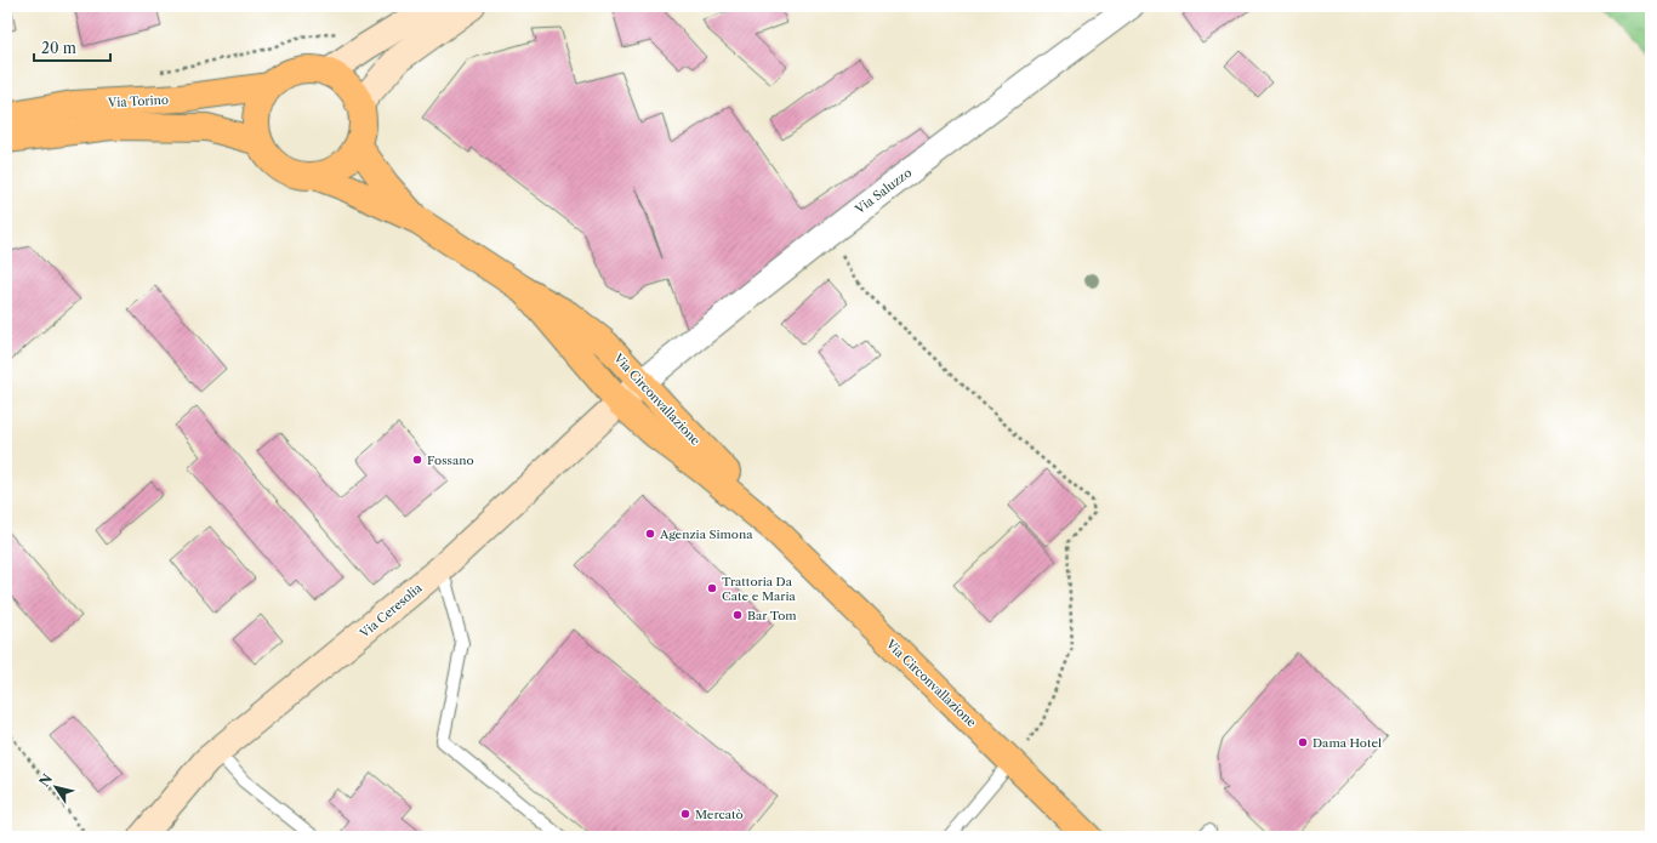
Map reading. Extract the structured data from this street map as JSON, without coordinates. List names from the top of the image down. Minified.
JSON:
{"streets":{"main road":["Via Torino","Via Circonvallazione","Via Ceresolia"],"street":["Via Saluzzo"]},"crossings":[["Via Torino","Via Circonvallazione"],["Via Saluzzo","Via Circonvallazione"],["Via Saluzzo","Via Ceresolia"],["Via Circonvallazione","Via Ceresolia"]],"places":["Fossano","Agenzia Simona","Trattoria Da Cate e Maria","Bar Tom","Dama Hotel","Mercatò"],"scale_bar":"20 m","north":"top left"}
